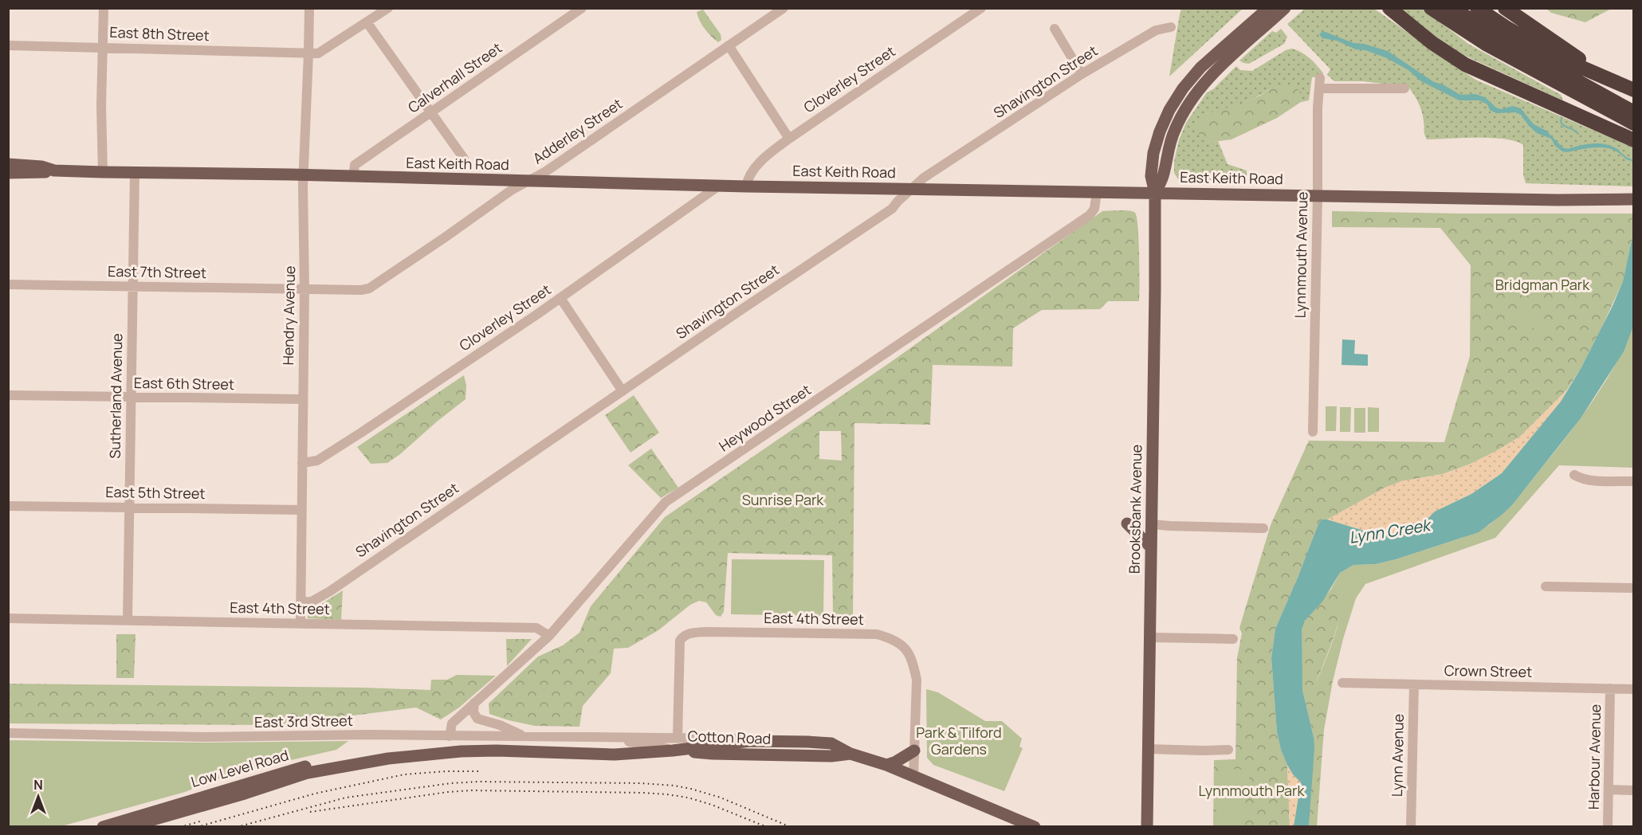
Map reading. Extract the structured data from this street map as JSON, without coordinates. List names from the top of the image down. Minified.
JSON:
{"streets":{"main road":["East Keith Road","Brooksbank Avenue","Cotton Road","Low Level Road"],"street":["East 8th Street","Calverhall Street","Cloverley Street","Shavington Street","Adderley Street","Lynnmouth Avenue","East 7th Street","Hendry Avenue","East 6th Street","Sutherland Avenue","Heywood Street","East 5th Street","East 4th Street","Crown Street","East 3rd Street","Lynn Avenue","Harbour Avenue"]},"crossings":[["East 8th Street","Hendry Avenue"],["Calverhall Street","East Keith Road"],["Cloverley Street","East Keith Road"],["Cloverley Street","Hendry Avenue"],["Shavington Street","East Keith Road"],["Shavington Street","Hendry Avenue"],["Adderley Street","East Keith Road"],["Adderley Street","East 7th Street"],["Adderley Street","Hendry Avenue"],["East Keith Road","Lynnmouth Avenue"],["East Keith Road","Hendry Avenue"],["East Keith Road","Sutherland Avenue"],["East Keith Road","Heywood Street"],["East Keith Road","Brooksbank Avenue"],["East 7th Street","Hendry Avenue"],["East 7th Street","Sutherland Avenue"],["Hendry Avenue","East 6th Street"],["Hendry Avenue","East 5th Street"],["Hendry Avenue","East 4th Street"],["East 6th Street","Sutherland Avenue"],["Sutherland Avenue","East 5th Street"],["Sutherland Avenue","East 4th Street"],["Heywood Street","East 4th Street"],["Heywood Street","East 3rd Street"],["East 4th Street","East 3rd Street"],["East 4th Street","Cotton Road"],["Crown Street","Lynn Avenue"],["Crown Street","Harbour Avenue"],["East 3rd Street","Cotton Road"],["East 3rd Street","Low Level Road"],["Cotton Road","Low Level Road"]],"water":["Lynn Creek"],"parks":["Bridgman Park","Sunrise Park","Park & Tilford Gardens","Lynnmouth Park"],"north":"top"}
